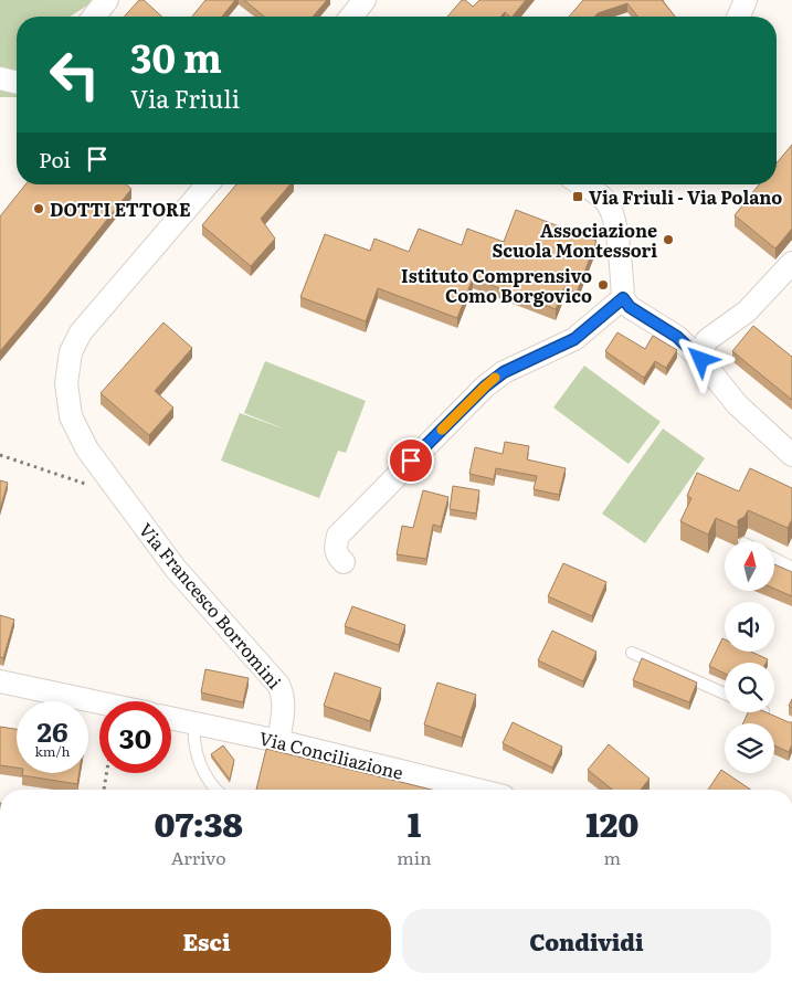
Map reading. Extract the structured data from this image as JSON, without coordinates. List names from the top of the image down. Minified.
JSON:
{"streets":{"street":["Via Francesco Borromini","Via Conciliazione"]},"crossings":[["Via Francesco Borromini","Via Conciliazione"]],"places":{"transit":["Via Friuli - Via Polano"],"other":["DOTTI ETTORE","Associazione Scuola Montessori","Istituto Comprensivo Como Borgovico"]},"north":"top","page":{"turn":["30 m","Via Friuli"],"then":"Poi","speed":"26 km/h","limit":"30","eta":["07:38","Arrivo","1","min","120","m"],"buttons":["Esci","Condividi"]}}
